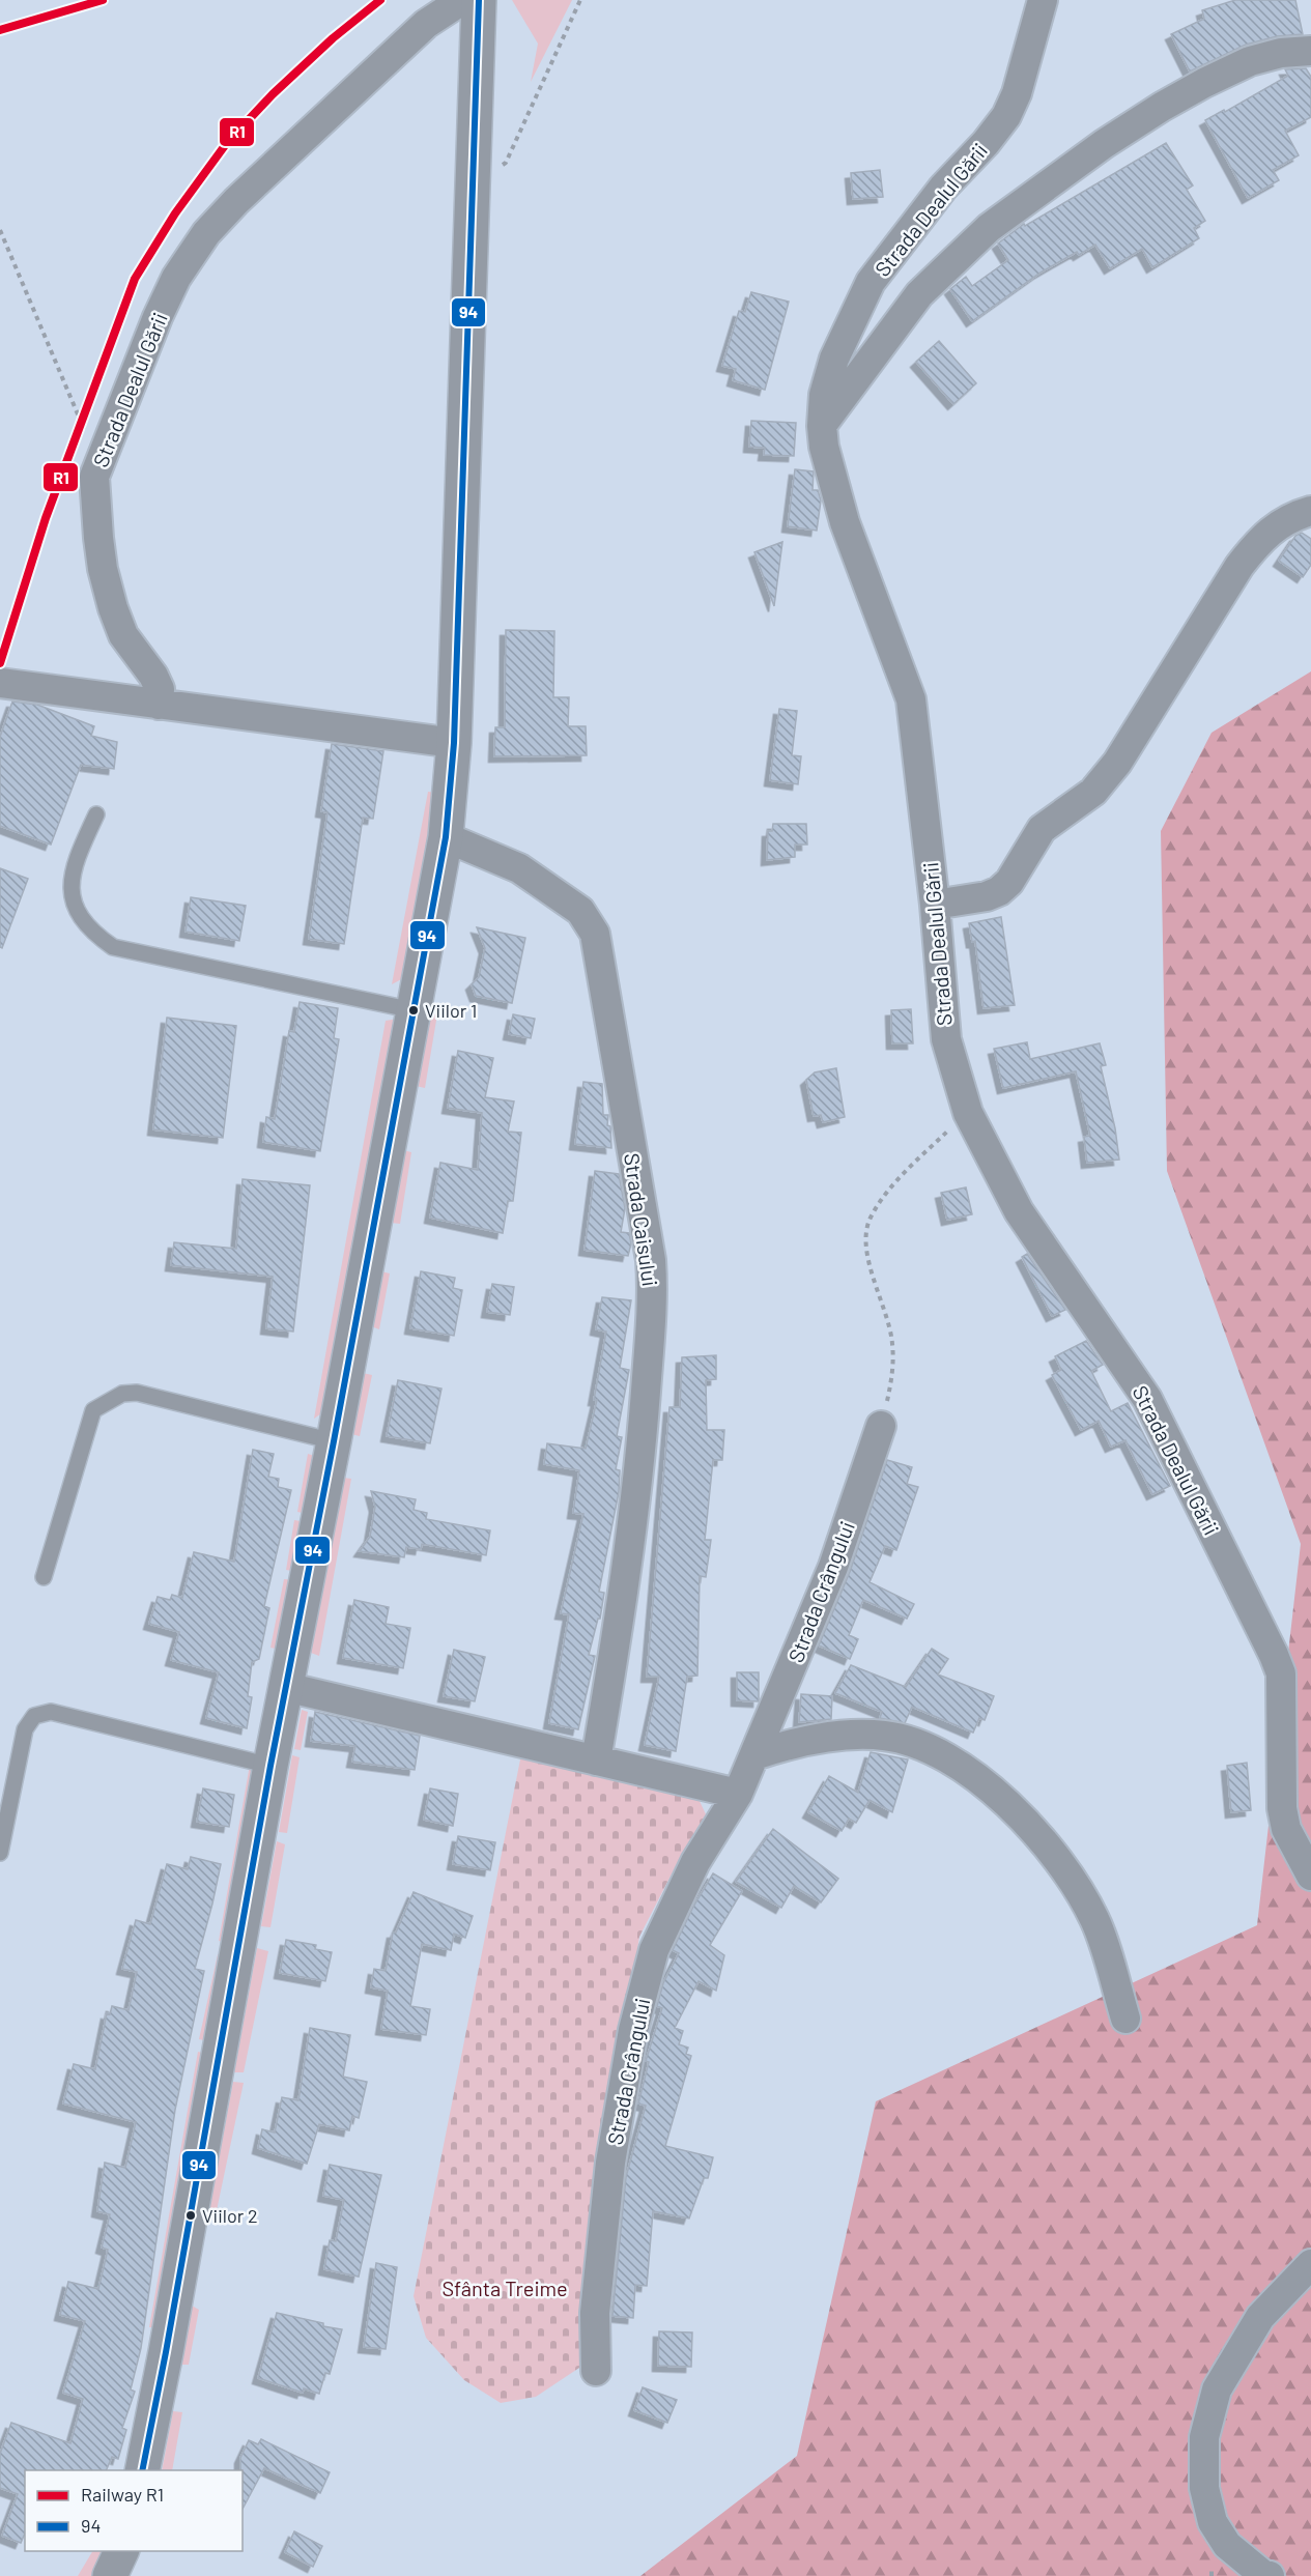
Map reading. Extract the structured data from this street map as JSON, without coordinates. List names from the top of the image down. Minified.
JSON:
{"streets":{"street":["Strada Dealul Gării","Strada Caisului","Strada Crângului"]},"parks":["Sfânta Treime"],"places":["Viilor 1","Viilor 2"],"lines":["rail line R1","transit line 94"],"legend":["Railway R1","94"]}
